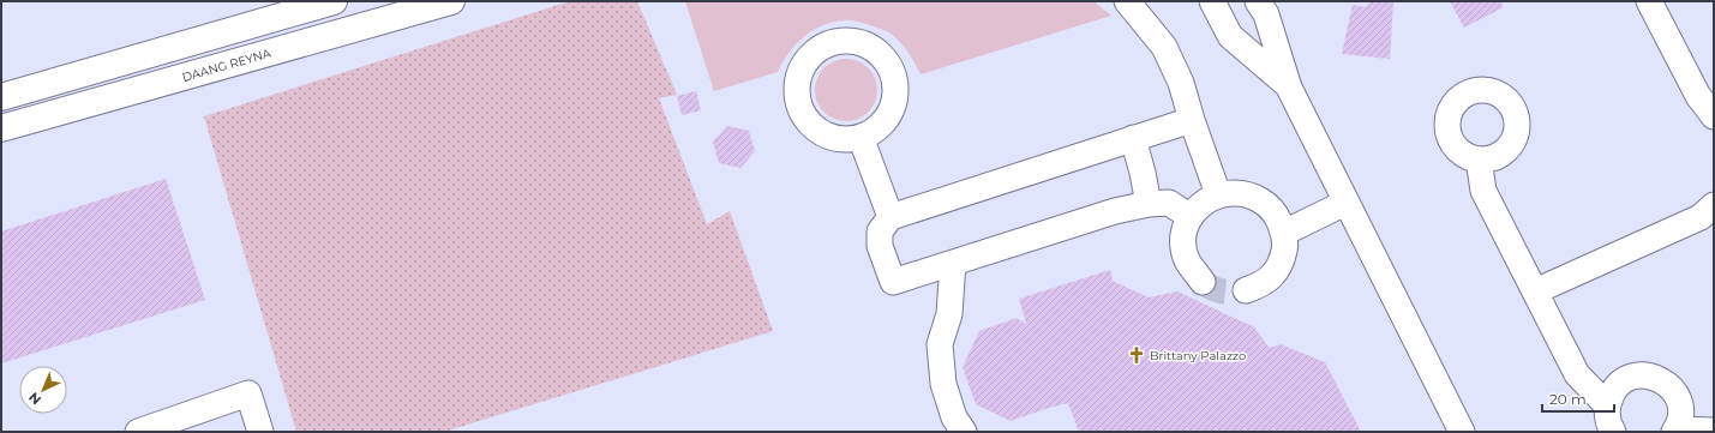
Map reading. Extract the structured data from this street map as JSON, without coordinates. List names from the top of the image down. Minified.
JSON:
{"streets":{"main road":["DAANG REYNA"]},"places":{"church":["Brittany Palazzo"]},"scale_bar":"20 m","north":"bottom left"}
